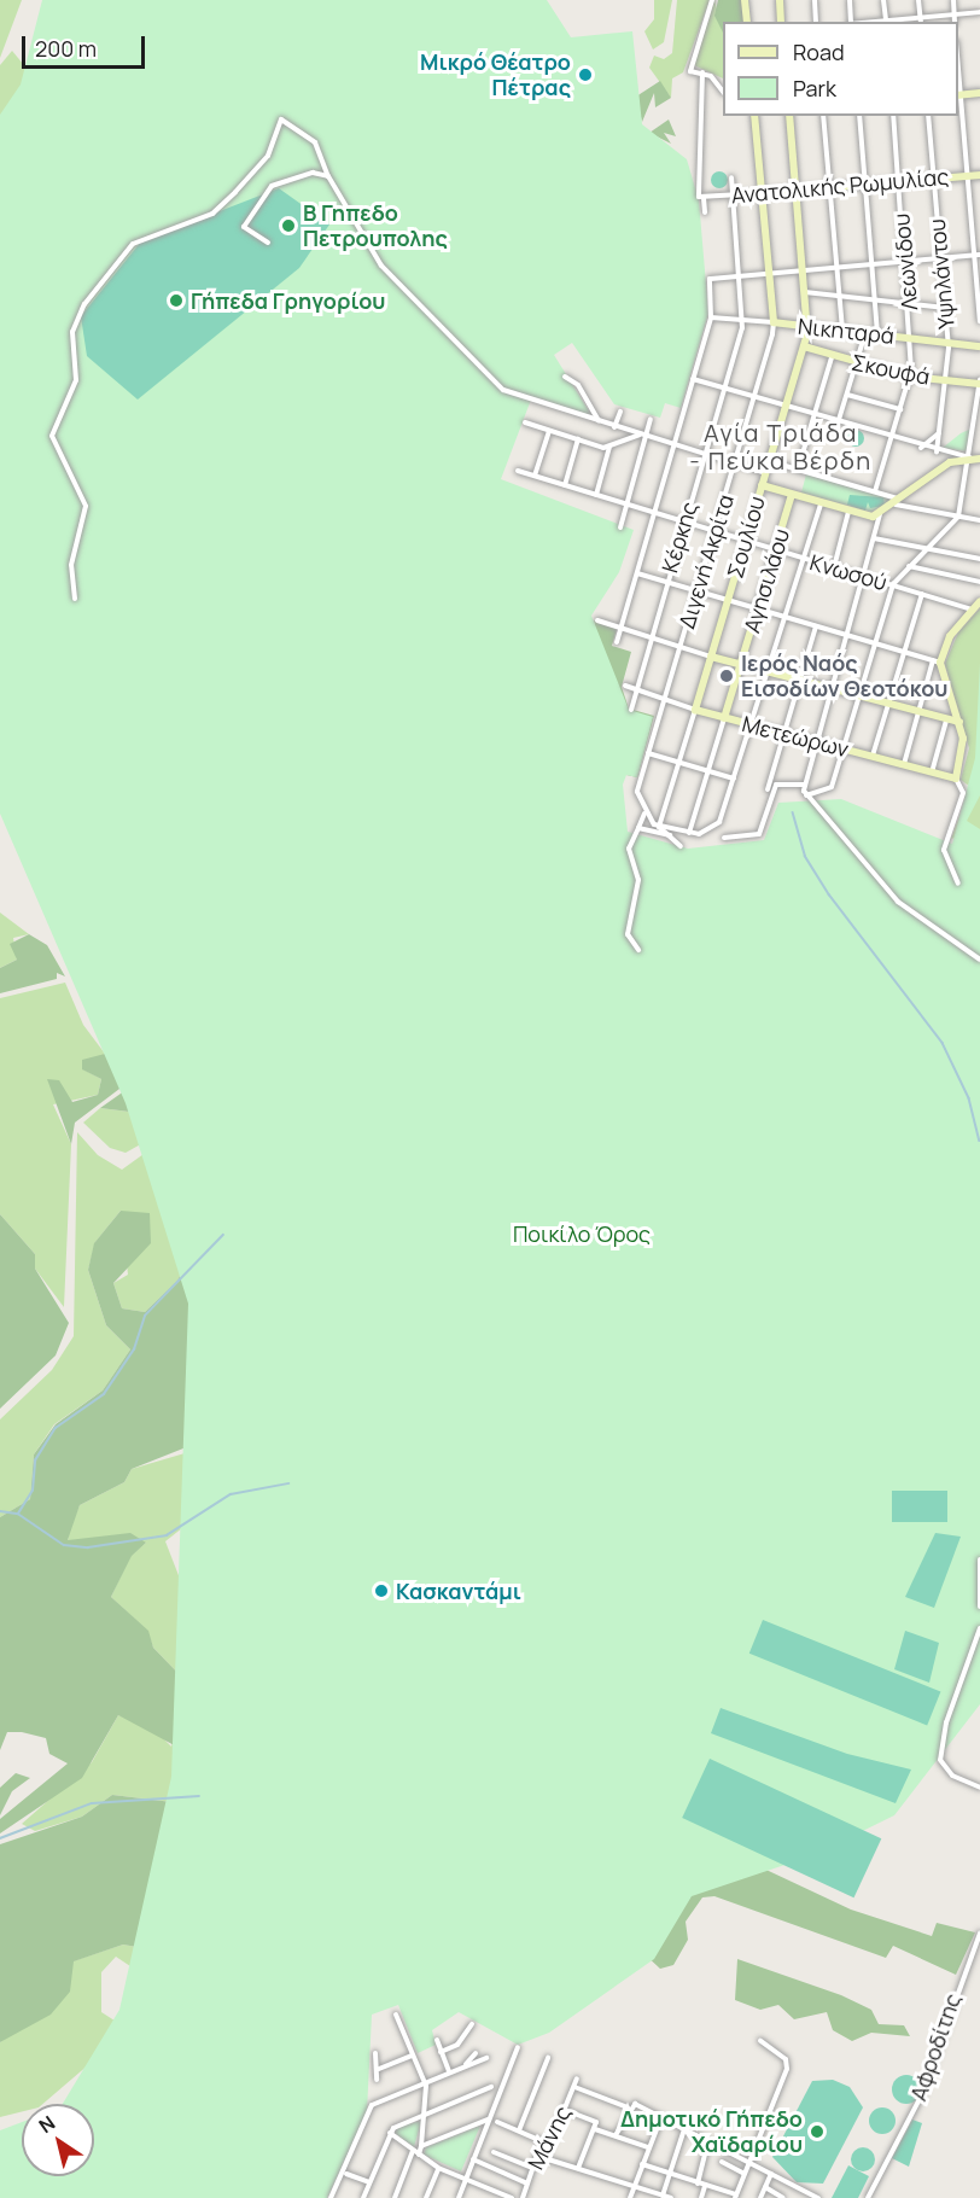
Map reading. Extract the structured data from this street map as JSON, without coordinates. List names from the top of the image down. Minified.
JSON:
{"streets":{"street":["Ανατολικής Ρωμυλίας","Λεωνίδου","Υψηλάντου","Νικηταρά","Σκουφά","Κέρκης","Σουλίου","Διγενή Ακρίτα","Κνωσού","Αγησιλάου","Μετεώρων","Αφροδίτης","Μάνης"]},"crossings":[["Ανατολικής Ρωμυλίας","Λεωνίδου"],["Ανατολικής Ρωμυλίας","Υψηλάντου"],["Ανατολικής Ρωμυλίας","Κέρκης"],["Ανατολικής Ρωμυλίας","Σουλίου"],["Ανατολικής Ρωμυλίας","Διγενή Ακρίτα"],["Λεωνίδου","Νικηταρά"],["Λεωνίδου","Σκουφά"],["Υψηλάντου","Νικηταρά"],["Υψηλάντου","Σκουφά"],["Νικηταρά","Κέρκης"],["Νικηταρά","Σουλίου"],["Νικηταρά","Διγενή Ακρίτα"],["Σκουφά","Σουλίου"],["Κέρκης","Κνωσού"],["Κέρκης","Μετεώρων"],["Σουλίου","Κνωσού"],["Σουλίου","Μετεώρων"],["Διγενή Ακρίτα","Κνωσού"],["Διγενή Ακρίτα","Μετεώρων"],["Κνωσού","Αγησιλάου"],["Αγησιλάου","Μετεώρων"]],"districts":["Αγία Τριάδα - Πεύκα Βέρδη"],"parks":["Ποικίλο Όρος"],"places":["Μικρό Θέατρο Πέτρας","Β Γηπεδο Πετρουπολης","Γήπεδα Γρηγορίου","Ιερός Ναός Εισοδίων Θεοτόκου","Κασκαντάμι","Δημοτικό Γήπεδο Χαϊδαρίου"],"legend":["Road","Park"],"scale_bar":"200 m","north":"top left"}
